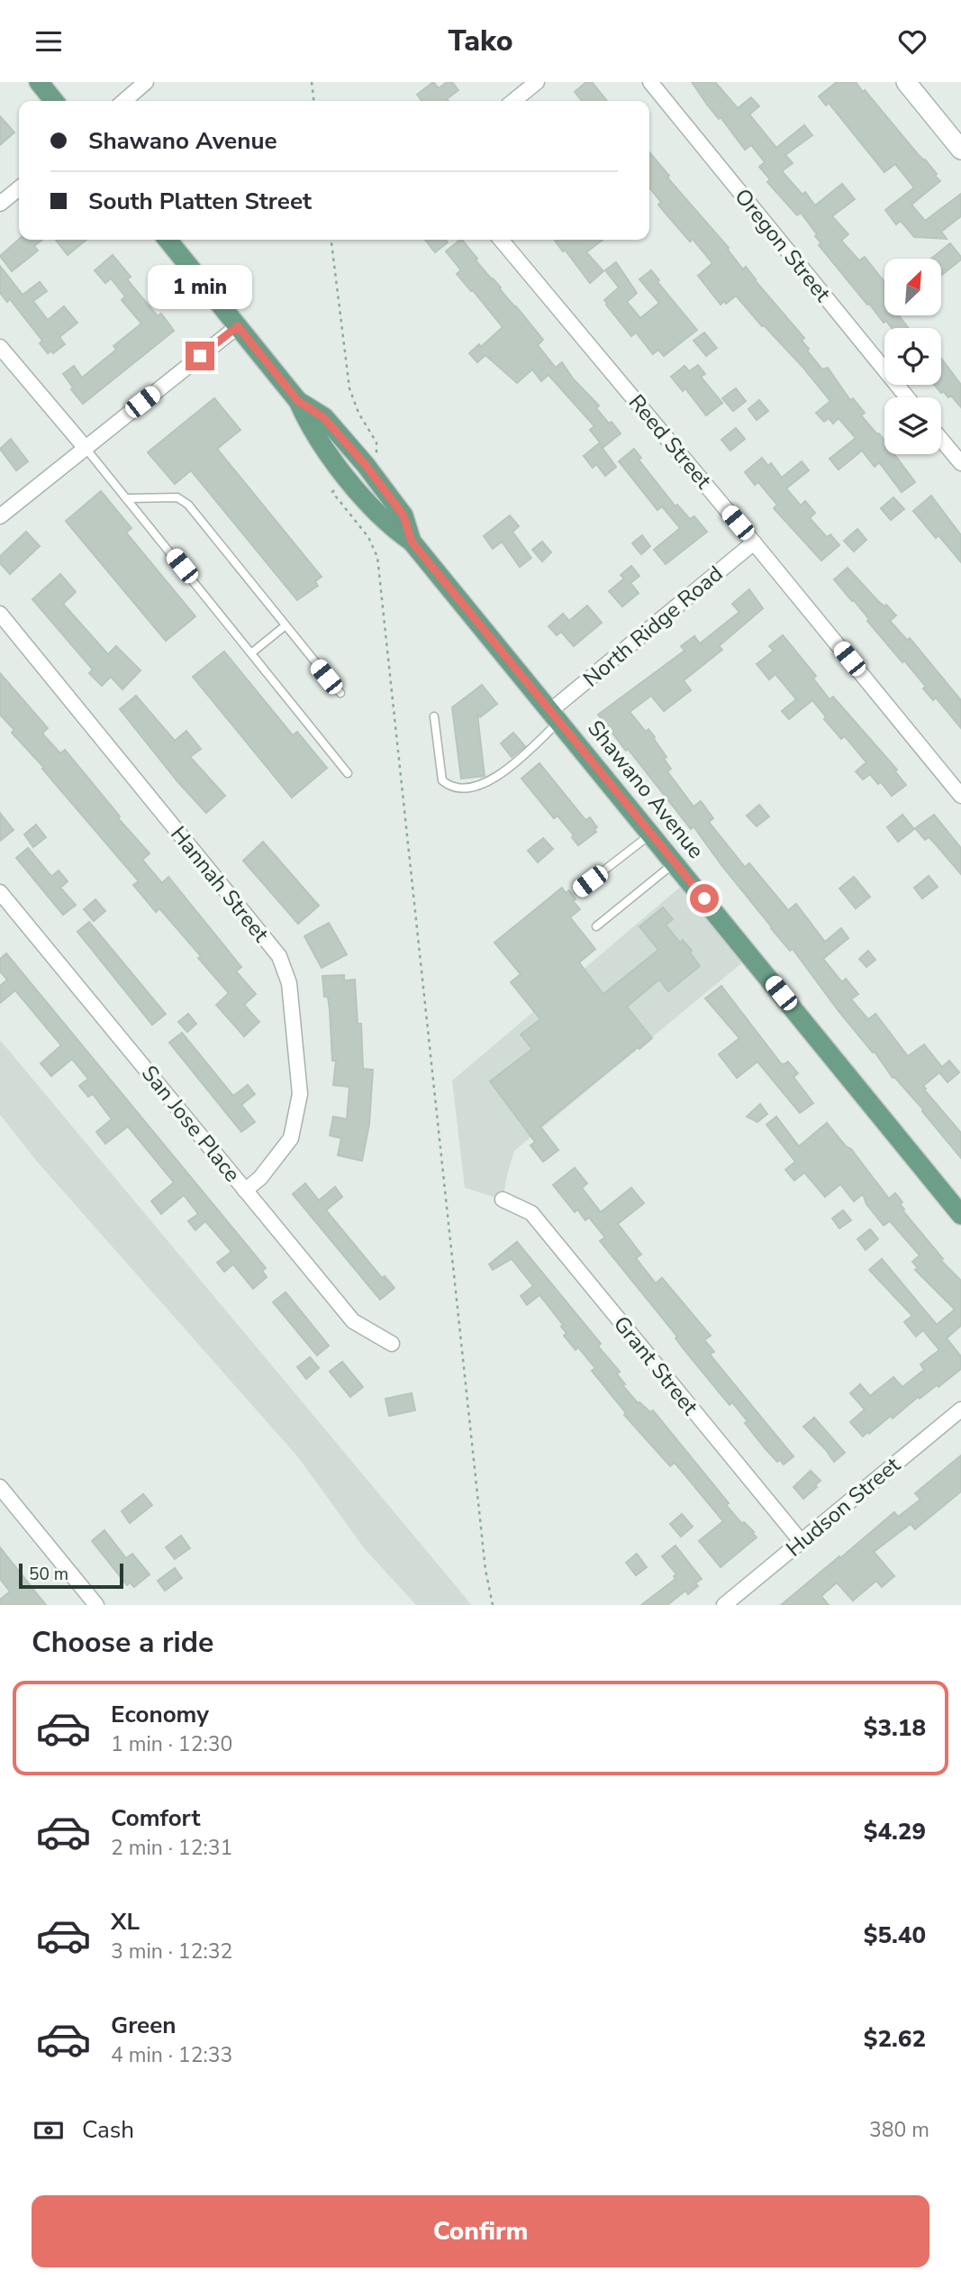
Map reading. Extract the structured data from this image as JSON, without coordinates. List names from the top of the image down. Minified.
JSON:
{"streets":{"main road":["Shawano Avenue"],"street":["Oregon Street","Reed Street","North Ridge Road","Hannah Street","San Jose Place","Grant Street","Hudson Street"]},"crossings":[["Reed Street","North Ridge Road"],["North Ridge Road","Shawano Avenue"],["Hannah Street","San Jose Place"],["Grant Street","Hudson Street"]],"scale_bar":"50 m","north":"top right","page":{"header":"Tako","banner":["Shawano Avenue","South Platten Street"],"bubble":"1 min","scale":"50 m","heading":"Choose a ride","list":[{"name":"Economy","note":"1 min · 12:30","value":"$3.18"},{"name":"Comfort","note":"2 min · 12:31","value":"$4.29"},{"name":"XL","note":"3 min · 12:32","value":"$5.40"},{"name":"Green","note":"4 min · 12:33","value":"$2.62"}],"pay":["Cash","380 m"],"buttons":"Confirm"}}
